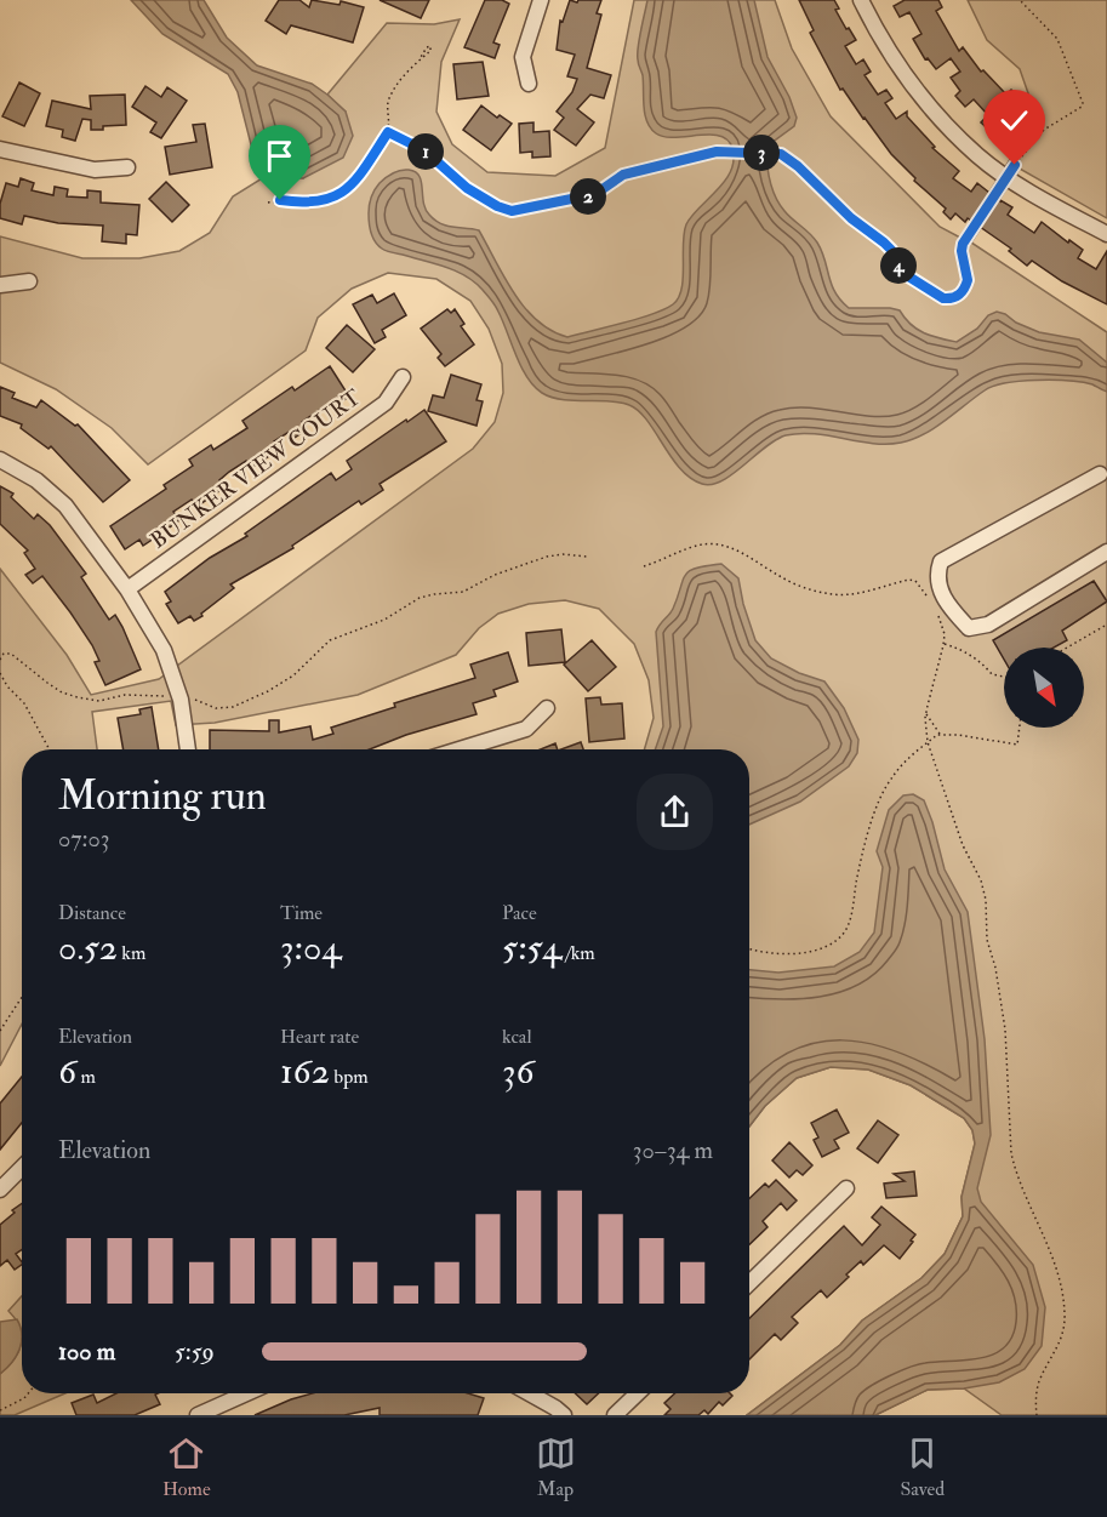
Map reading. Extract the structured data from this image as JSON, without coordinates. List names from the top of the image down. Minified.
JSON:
{"streets":{"street":["BUNKER VIEW COURT"]},"north":"bottom right","page":{"pins":["1","3","2","4"],"heading":["Morning run","07:03"],"stats":[["Distance","0.52 km"],["Time","3:04"],["Pace","5:54 /km"],["Elevation","6 m"],["Heart rate","162 bpm"],["kcal","36"]],"chart":["Elevation","30–34 m"],"list":[{"name":"100 m","note":"5:59"}],"tabs":["Home","Map","Saved"]}}
